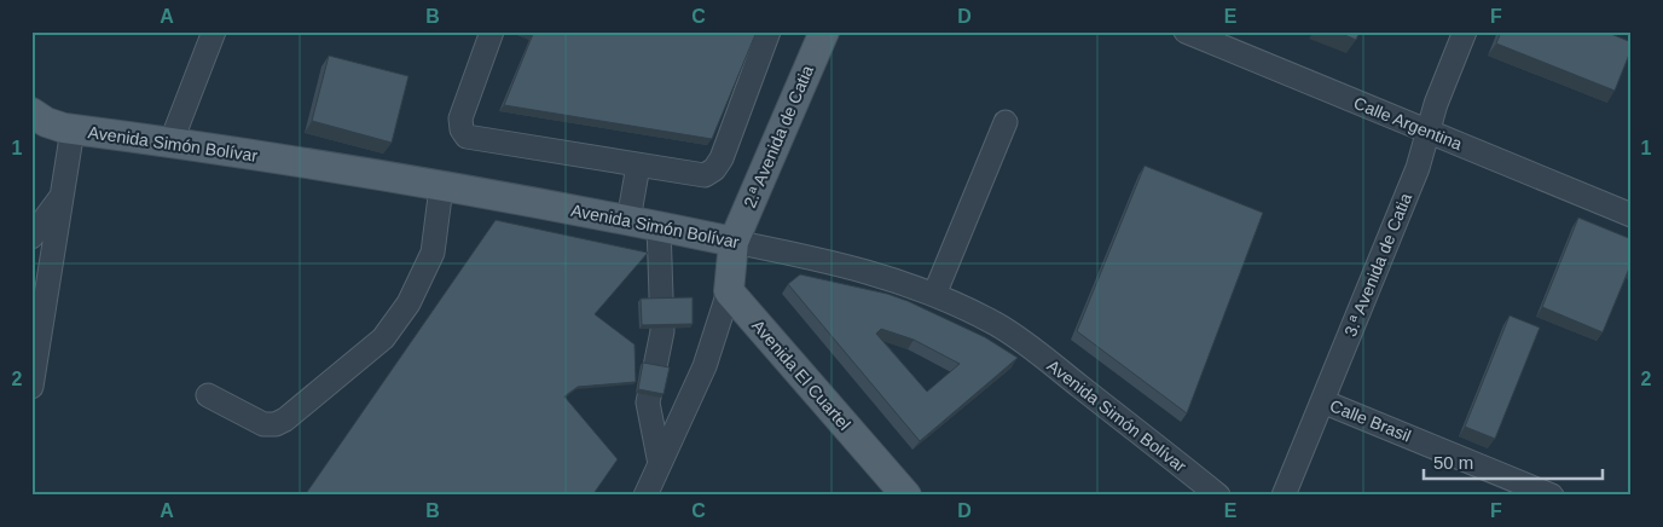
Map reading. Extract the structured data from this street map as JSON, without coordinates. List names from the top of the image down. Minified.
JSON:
{"streets":{"main road":["2.ª Avenida de Catia","Avenida Simón Bolívar","Avenida El Cuartel"],"street":["Calle Argentina","3.ª Avenida de Catia","Calle Brasil"]},"crossings":[["Calle Argentina","3.ª Avenida de Catia"],["2.ª Avenida de Catia","Avenida Simón Bolívar"],["3.ª Avenida de Catia","Calle Brasil"]],"scale_bar":"50 m","grid":{"columns":["A","B","C","D","E","F"],"rows":["1","2"]}}
